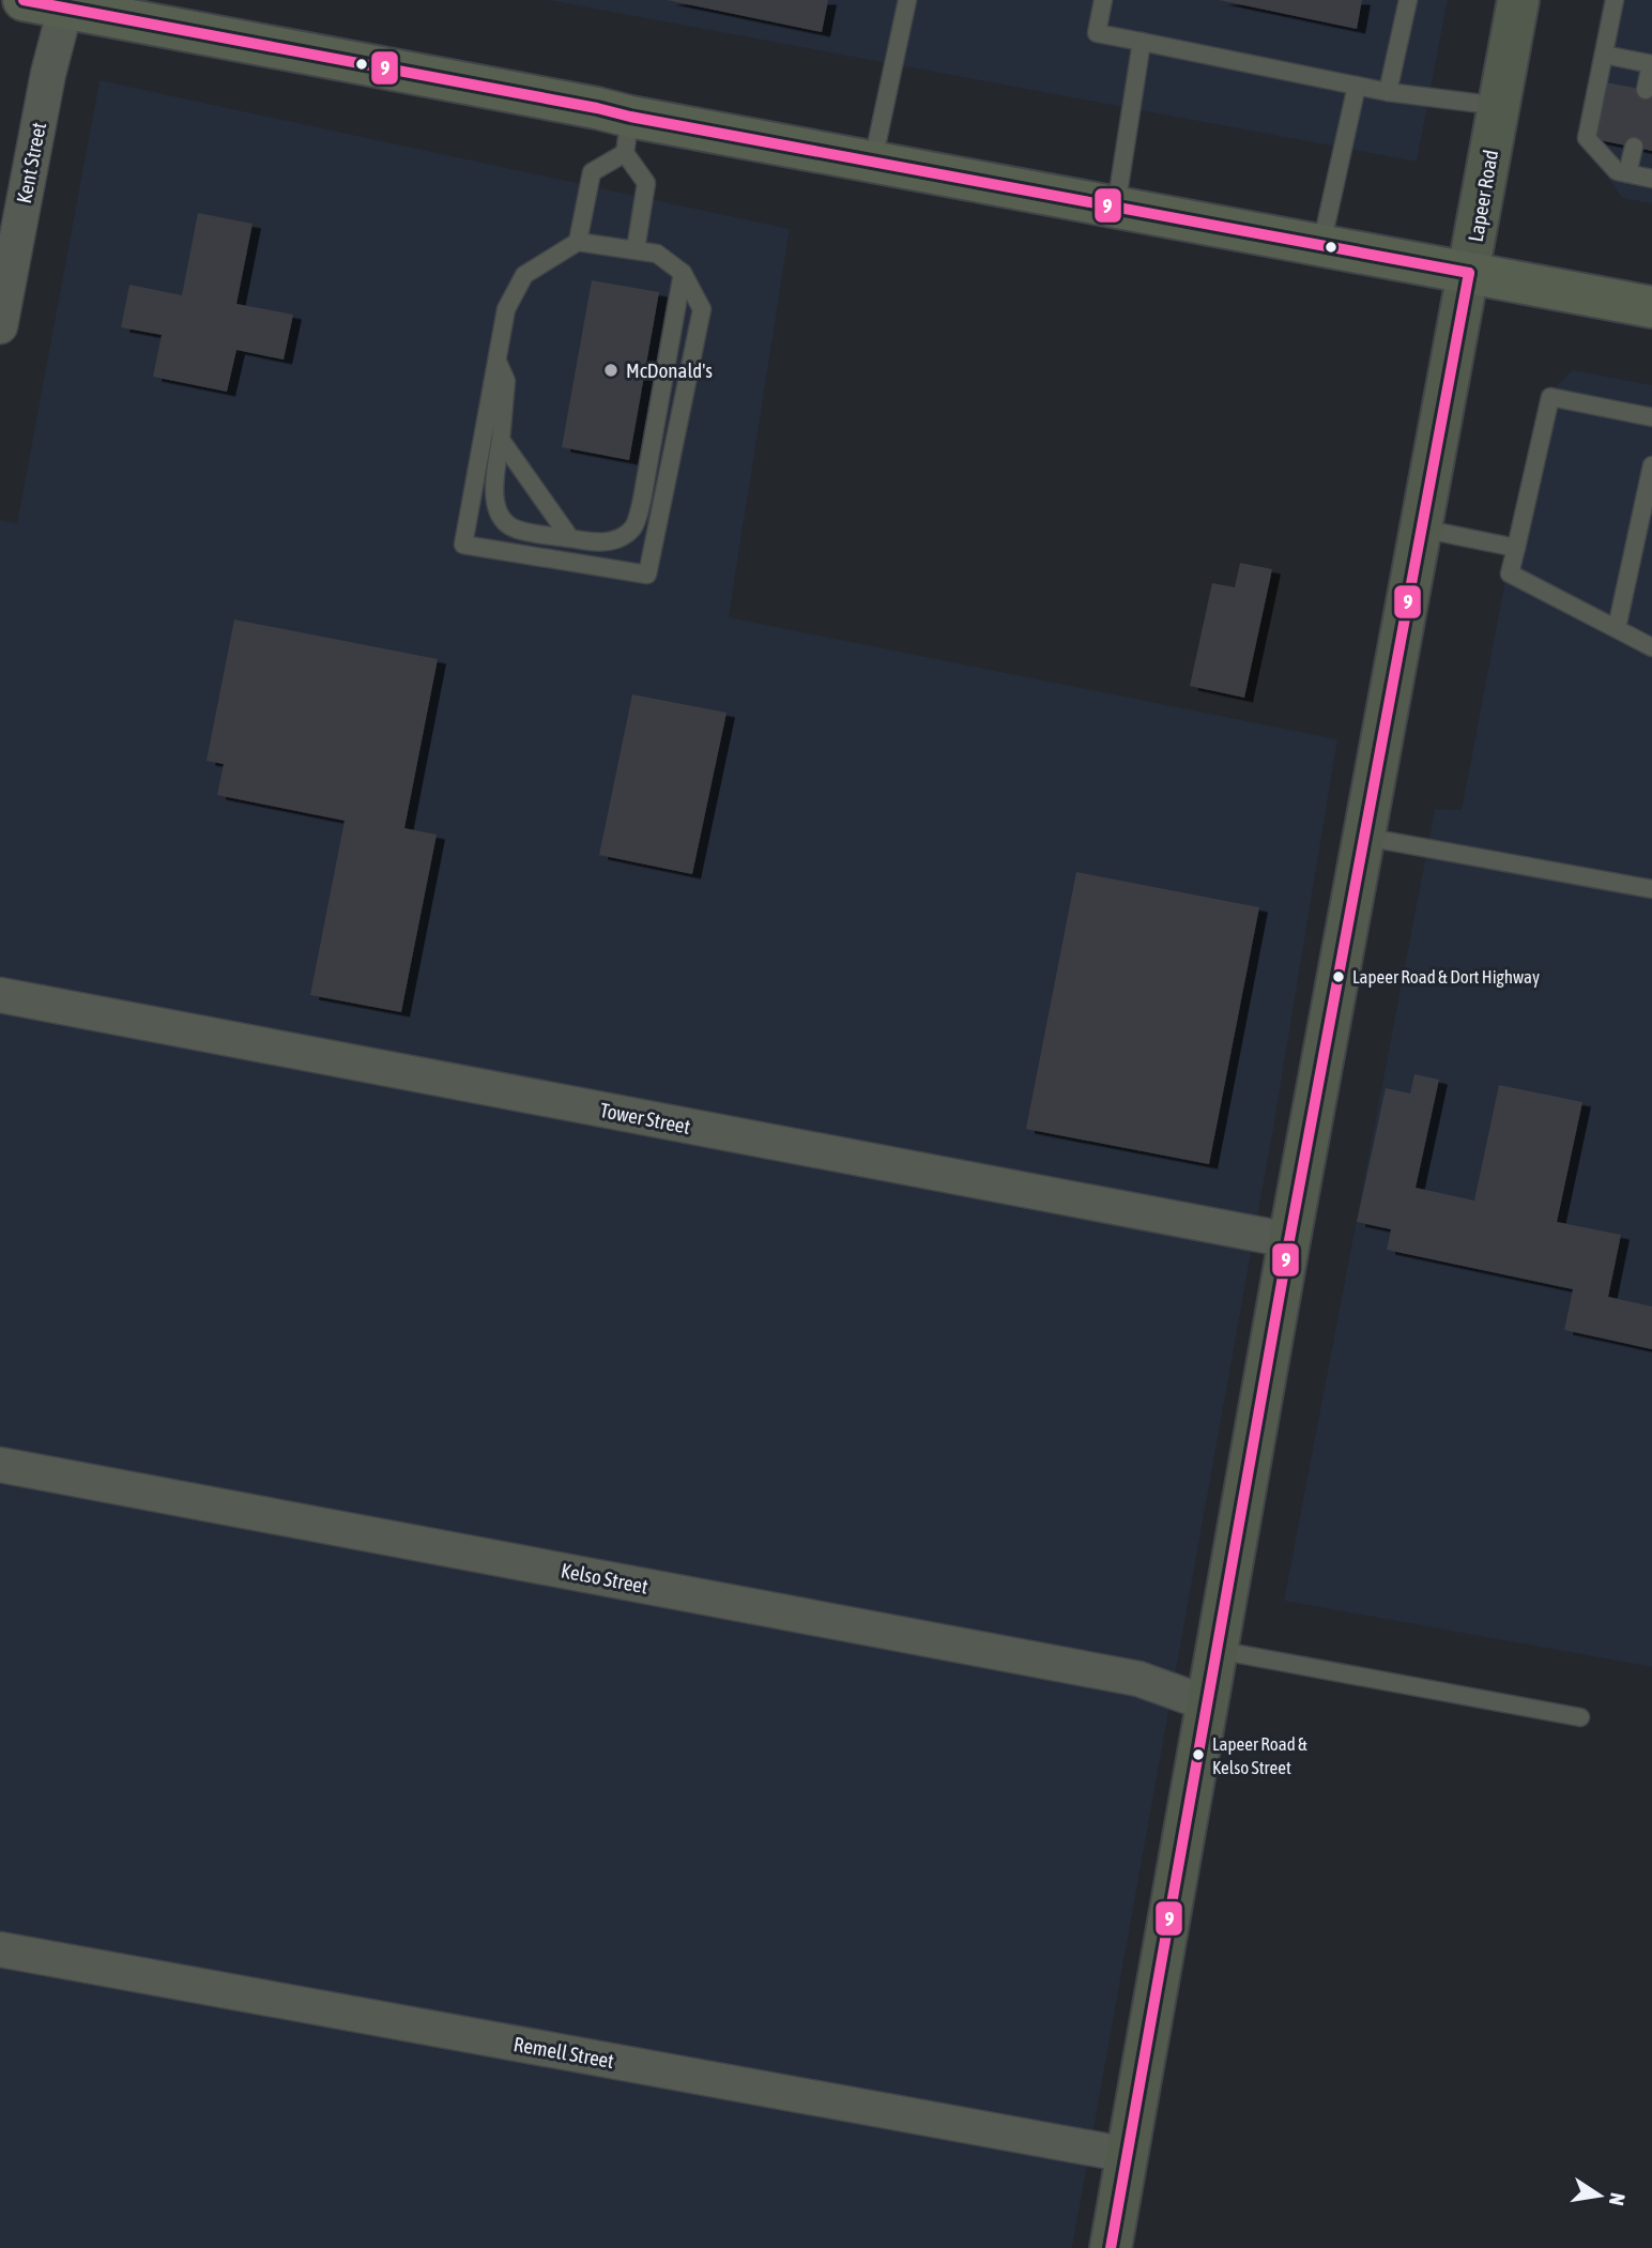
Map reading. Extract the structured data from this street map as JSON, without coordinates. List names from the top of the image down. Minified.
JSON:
{"streets":{"main road":["Lapeer Road"],"street":["Kent Street","Tower Street","Kelso Street","Remell Street"]},"crossings":[["Lapeer Road","Tower Street"],["Lapeer Road","Kelso Street"],["Lapeer Road","Remell Street"]],"places":["McDonald's","Lapeer Road & Dort Highway","Lapeer Road & Kelso Street"],"lines":["transit line 9"],"north":"right"}
